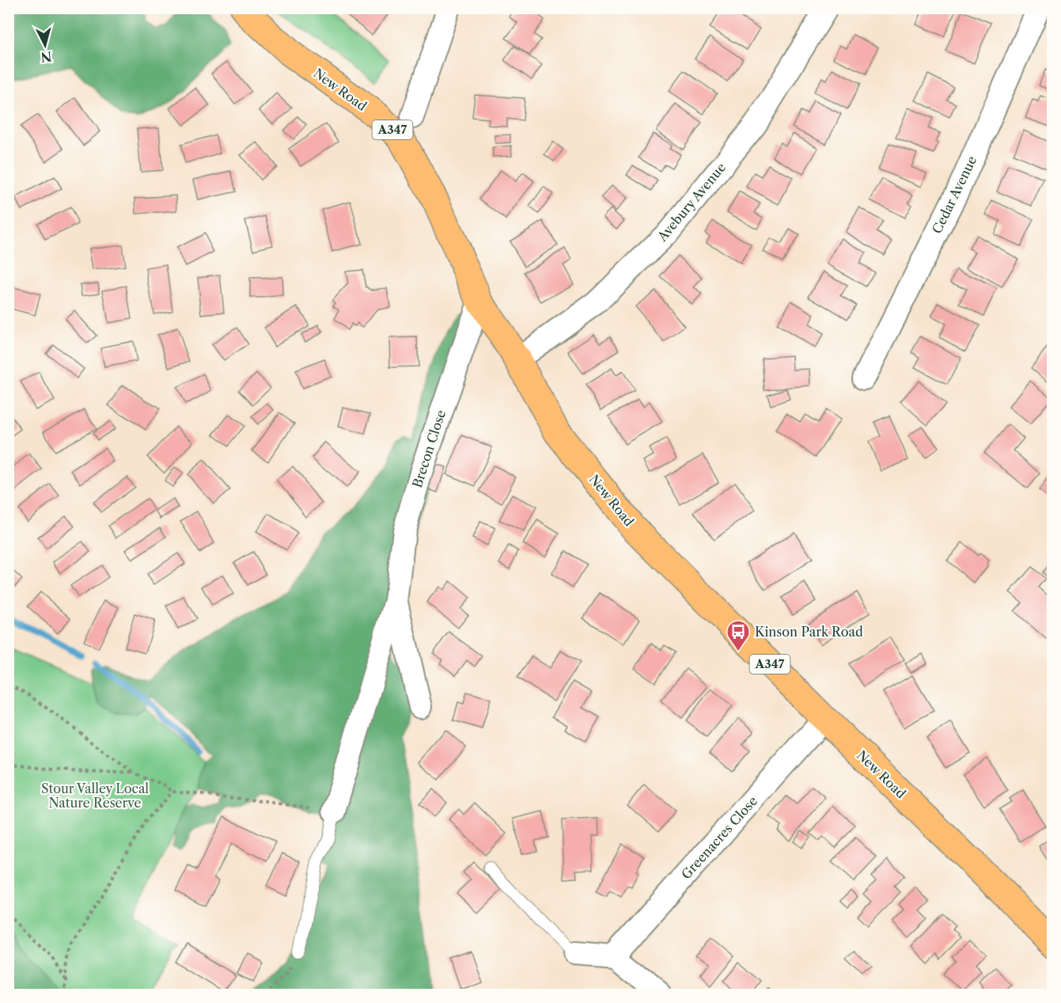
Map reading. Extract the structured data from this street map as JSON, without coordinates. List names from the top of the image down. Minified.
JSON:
{"streets":{"main road":["New Road","A347"],"street":["Cedar Avenue","Avebury Avenue","Brecon Close","Greenacres Close"]},"crossings":[["New Road","Avebury Avenue"],["New Road","Brecon Close"],["New Road","Greenacres Close"]],"parks":["Stour Valley Local Nature Reserve"],"places":{"bus stop":["Kinson Park Road"]},"north":"bottom"}
